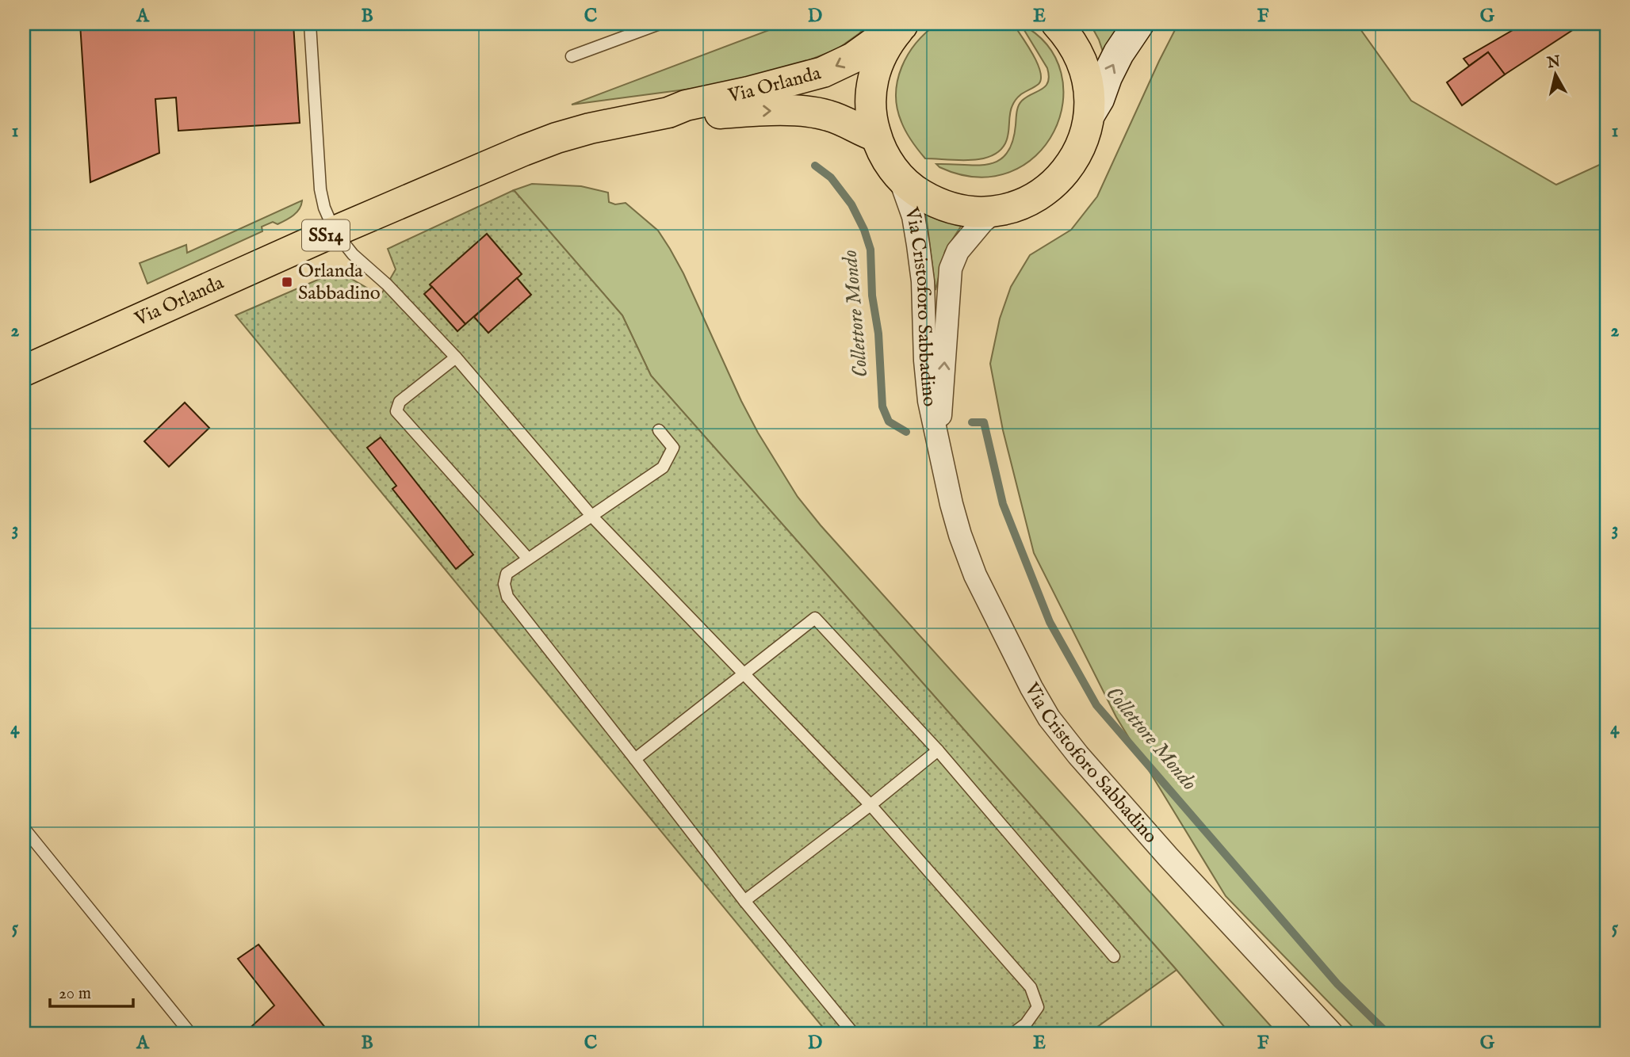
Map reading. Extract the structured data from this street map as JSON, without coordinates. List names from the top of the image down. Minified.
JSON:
{"streets":{"main road":["Via Orlanda","SS14"],"street":["Via Cristoforo Sabbadino"]},"water":["Collettore Mondo"],"places":{"transit":["Orlanda Sabbadino"]},"scale_bar":"20 m","north":"top","grid":{"columns":["A","B","C","D","E","F","G"],"rows":["1","2","3","4","5"]}}
